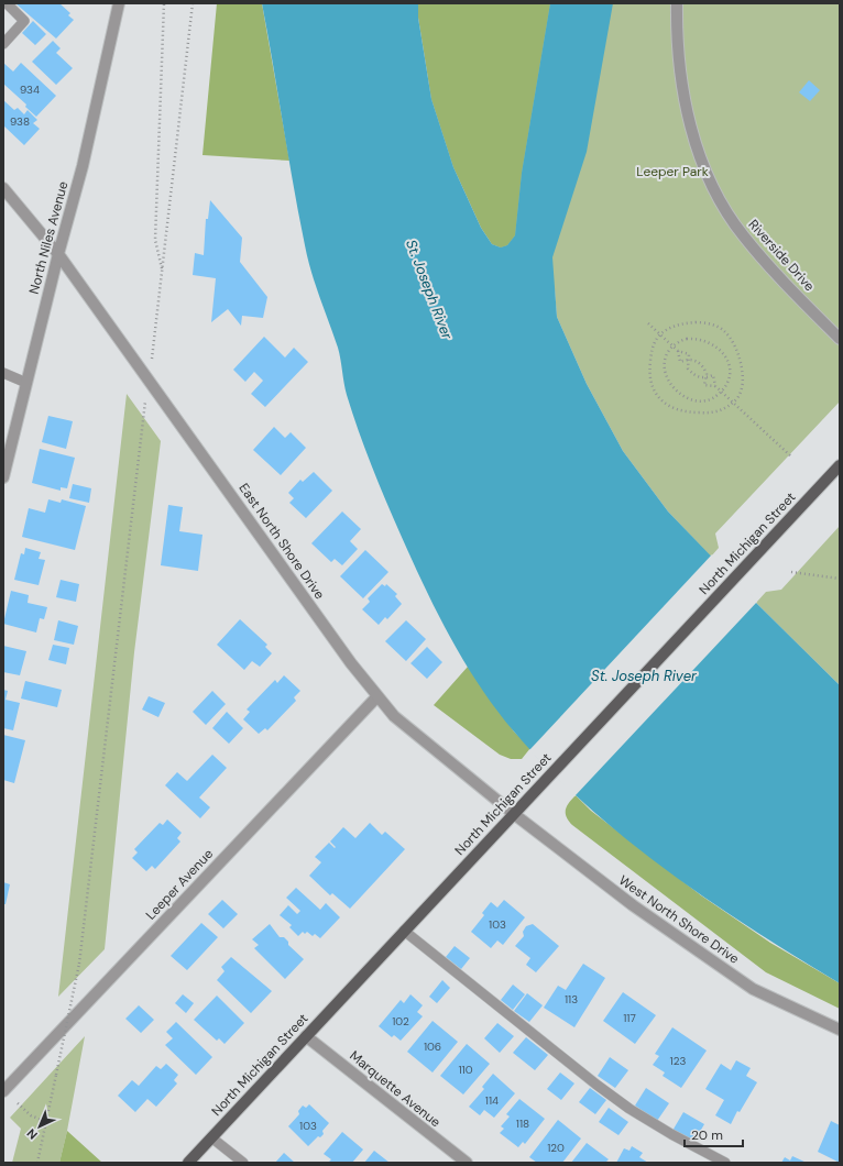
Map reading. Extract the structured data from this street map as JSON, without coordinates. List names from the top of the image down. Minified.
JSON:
{"streets":{"main road":["North Michigan Street"],"street":["North Niles Avenue","Riverside Drive","East North Shore Drive","Leeper Avenue","West North Shore Drive","Marquette Avenue"]},"crossings":[["North Niles Avenue","East North Shore Drive"],["East North Shore Drive","North Michigan Street"],["East North Shore Drive","Leeper Avenue"],["East North Shore Drive","West North Shore Drive"],["North Michigan Street","West North Shore Drive"],["North Michigan Street","Marquette Avenue"]],"water":["St. Joseph River"],"parks":["Leeper Park"],"house_numbers":["934","938","103","113","117","102","106","123","110","114","118","103","120"],"scale_bar":"20 m","north":"bottom left"}
